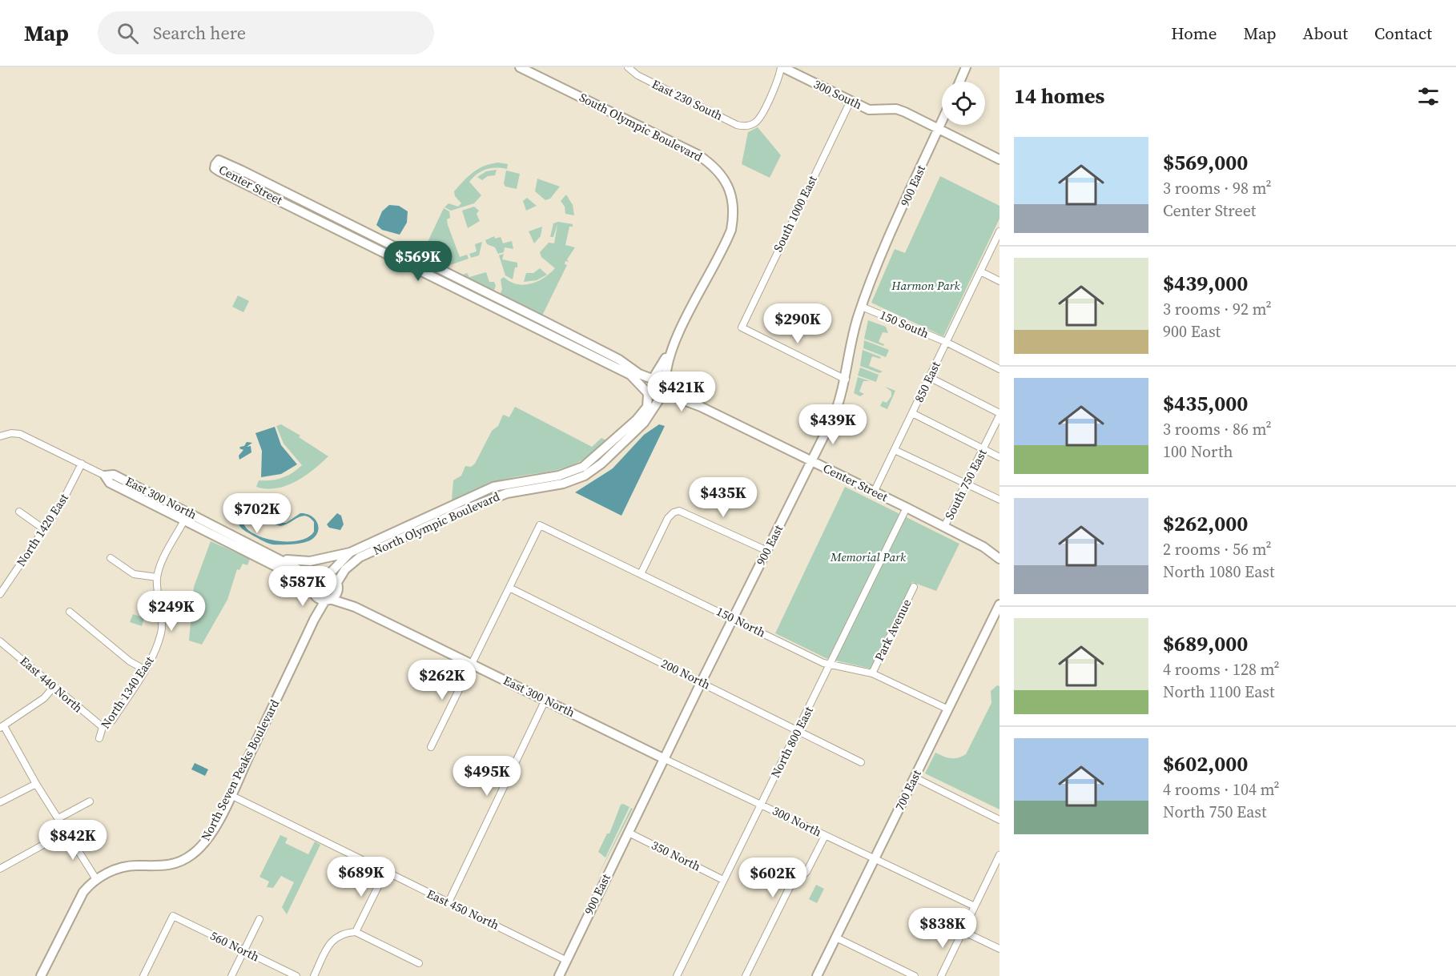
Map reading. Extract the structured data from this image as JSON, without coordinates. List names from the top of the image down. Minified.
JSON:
{"streets":{"street":["300 South","East 230 South","South Olympic Boulevard","Center Street","900 East","South 1000 East","150 South","850 East","South 750 East","East 300 North","North Olympic Boulevard","North 1420 East","150 North","Park Avenue","200 North","East 440 North","North 1340 East","North 800 East","North Seven Peaks Boulevard","700 East","300 North","350 North","East 450 North","560 North"]},"crossings":[["300 South","East 230 South"],["300 South","900 East"],["300 South","South 1000 East"],["South Olympic Boulevard","Center Street"],["South Olympic Boulevard","North Olympic Boulevard"],["Center Street","900 East"],["Center Street","850 East"],["Center Street","South 750 East"],["Center Street","North Olympic Boulevard"],["Center Street","North 800 East"],["900 East","South 1000 East"],["900 East","150 South"],["900 East","150 North"],["900 East","200 North"],["900 East","300 North"],["900 East","350 North"],["900 East","East 450 North"],["150 South","850 East"],["East 300 North","North Olympic Boulevard"],["East 300 North","North 1420 East"],["East 300 North","North 1340 East"],["East 300 North","North Seven Peaks Boulevard"],["East 300 North","300 North"],["North Olympic Boulevard","North Seven Peaks Boulevard"],["150 North","Park Avenue"],["150 North","200 North"],["150 North","North 800 East"],["150 North","700 East"],["200 North","North 800 East"],["East 440 North","North 1340 East"],["North 800 East","300 North"],["North 800 East","350 North"],["North Seven Peaks Boulevard","East 450 North"],["700 East","300 North"]],"parks":["Harmon Park","Memorial Park"],"page":{"header":"Map","search":"Search here","nav":["Home","Map","About","Contact"],"heading":"14 homes","list":[{"name":"$569,000","note":"3 rooms · 98 m² · Center Street"},{"name":"$439,000","note":"3 rooms · 92 m² · 900 East"},{"name":"$435,000","note":"3 rooms · 86 m² · 100 North"},{"name":"$262,000","note":"2 rooms · 56 m² · North 1080 East"},{"name":"$689,000","note":"4 rooms · 128 m² · North 1100 East"},{"name":"$602,000","note":"4 rooms · 104 m² · North 750 East"}],"price":["$569K","$290K","$421K","$439K","$435K","$702K","$587K","$249K","$262K","$495K","$842K","$689K","$602K","$838K"]}}
